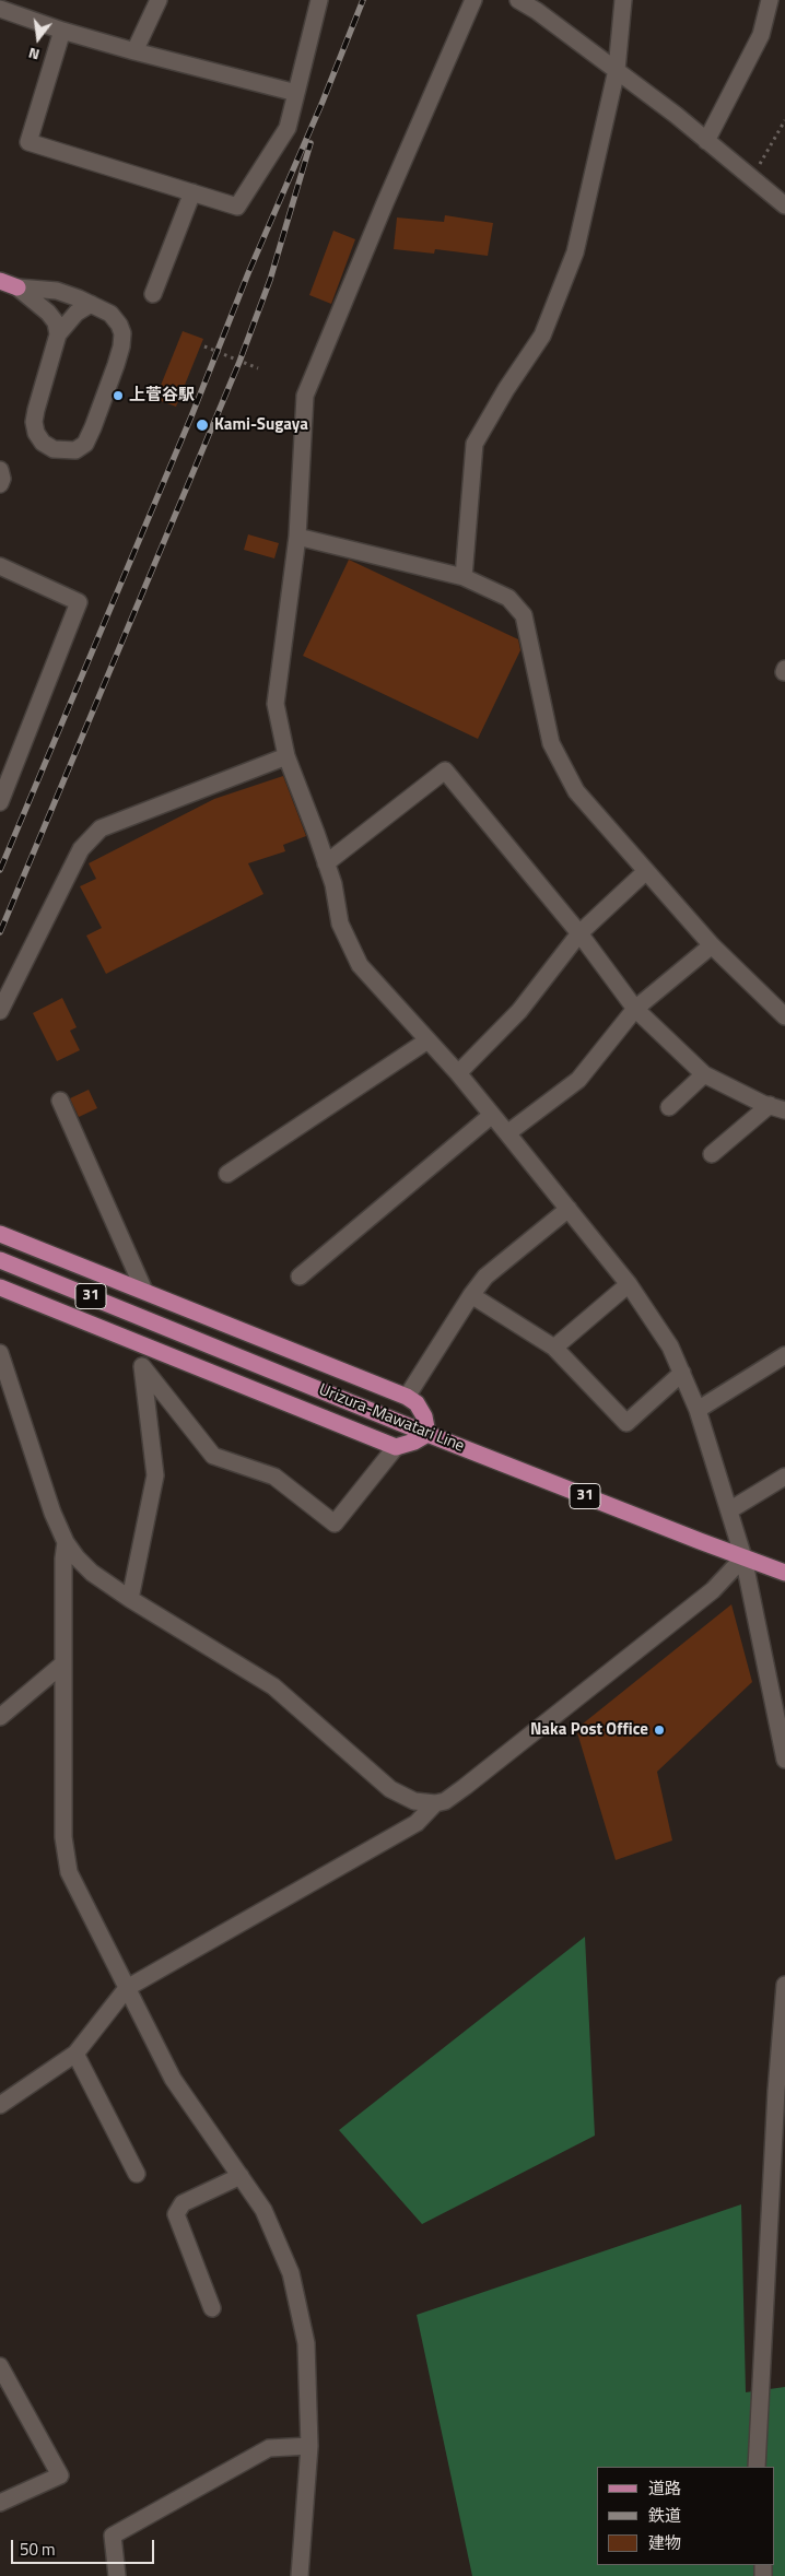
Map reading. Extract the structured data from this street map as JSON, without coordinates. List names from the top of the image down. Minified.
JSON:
{"streets":{"main road":["31","Urizura-Mawatari Line"]},"places":["上菅谷駅","Kami-Sugaya","Naka Post Office"],"legend":["道路","鉄道","建物"],"scale_bar":"50 m","north":"bottom"}
